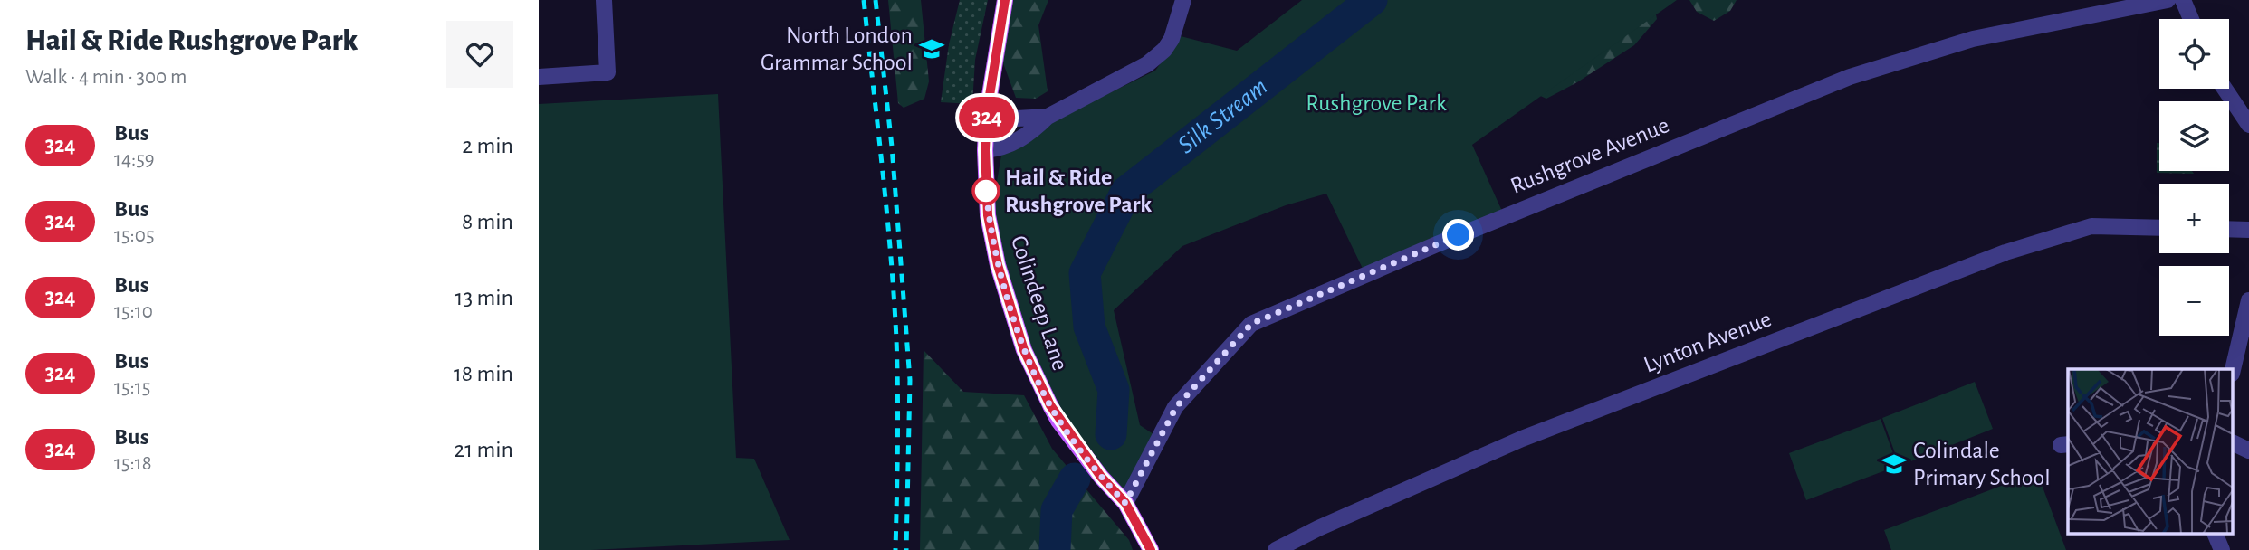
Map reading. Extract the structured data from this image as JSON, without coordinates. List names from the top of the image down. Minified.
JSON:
{"streets":{"main road":["Colindeep Lane"],"street":["Rushgrove Avenue","Lynton Avenue"]},"crossings":[["Rushgrove Avenue","Colindeep Lane"]],"water":["Silk Stream"],"parks":["Rushgrove Park"],"places":{"school or university":["North London Grammar School","Colindale Primary School"],"other":["Hail & Ride Rushgrove Park"]},"lines":["bus line 324"],"page":{"heading":["Hail & Ride Rushgrove Park","Walk · 4 min · 300 m"],"on_map":"324","map_buttons":["+","−"],"list":[{"mark":"324","name":"Bus","note":"14:59","value":"2 min"},{"mark":"324","name":"Bus","note":"15:05","value":"8 min"},{"mark":"324","name":"Bus","note":"15:10","value":"13 min"},{"mark":"324","name":"Bus","note":"15:15","value":"18 min"},{"mark":"324","name":"Bus","note":"15:18","value":"21 min"}]}}
